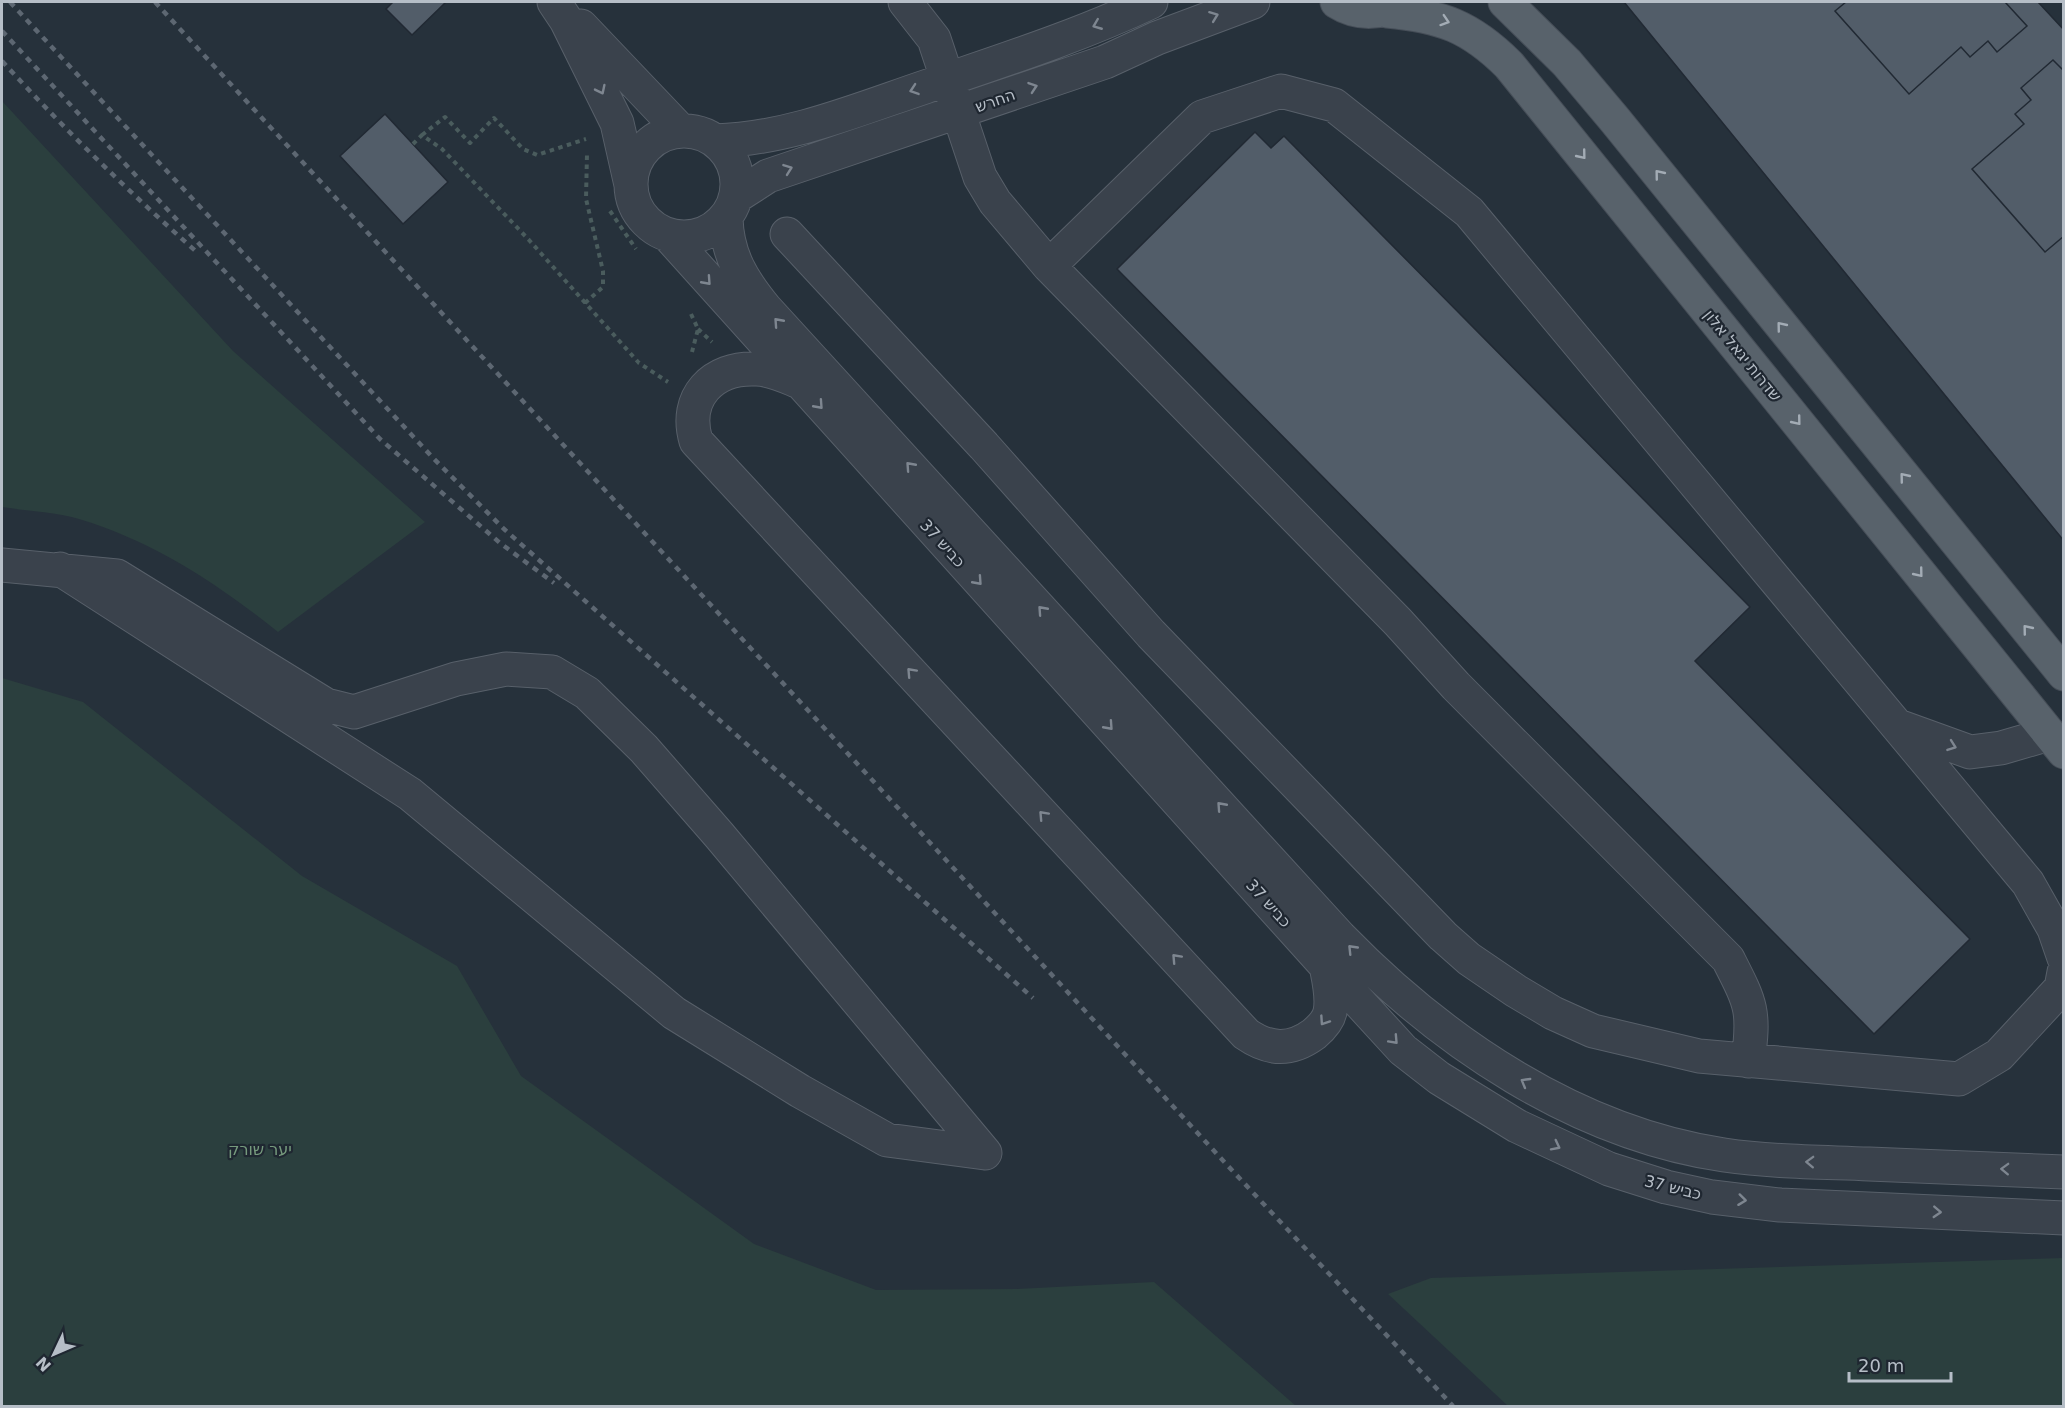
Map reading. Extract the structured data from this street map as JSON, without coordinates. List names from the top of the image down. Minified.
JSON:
{"streets":{"main road":["שדרות יגאל אלון"],"street":["החרש","כביש 37"]},"crossings":[["החרש","כביש 37"]],"parks":["יער שורק"],"scale_bar":"20 m","north":"bottom left"}
